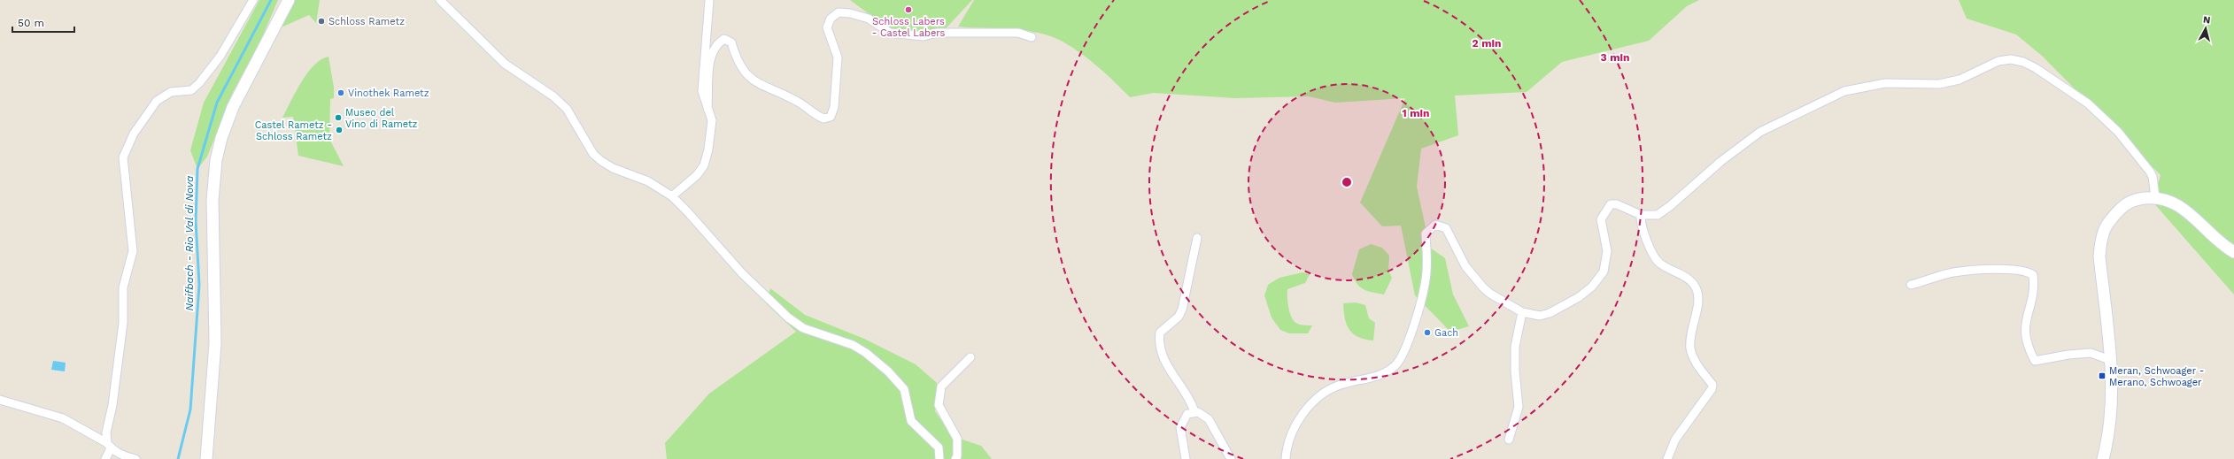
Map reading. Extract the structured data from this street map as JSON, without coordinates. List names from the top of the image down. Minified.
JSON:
{"water":["Naifbach - Rio Val di Nova"],"places":{"other":["Schloss Labers - Castel Labers","Schloss Rametz","Vinothek Rametz","Museo del Vino di Rametz","Castel Rametz - Schloss Rametz","Gach"],"transit":["Meran, Schwoager - Merano, Schwoager"]},"scale_bar":"50 m","north":"top","rings":["2 min","3 min","1 min"]}
